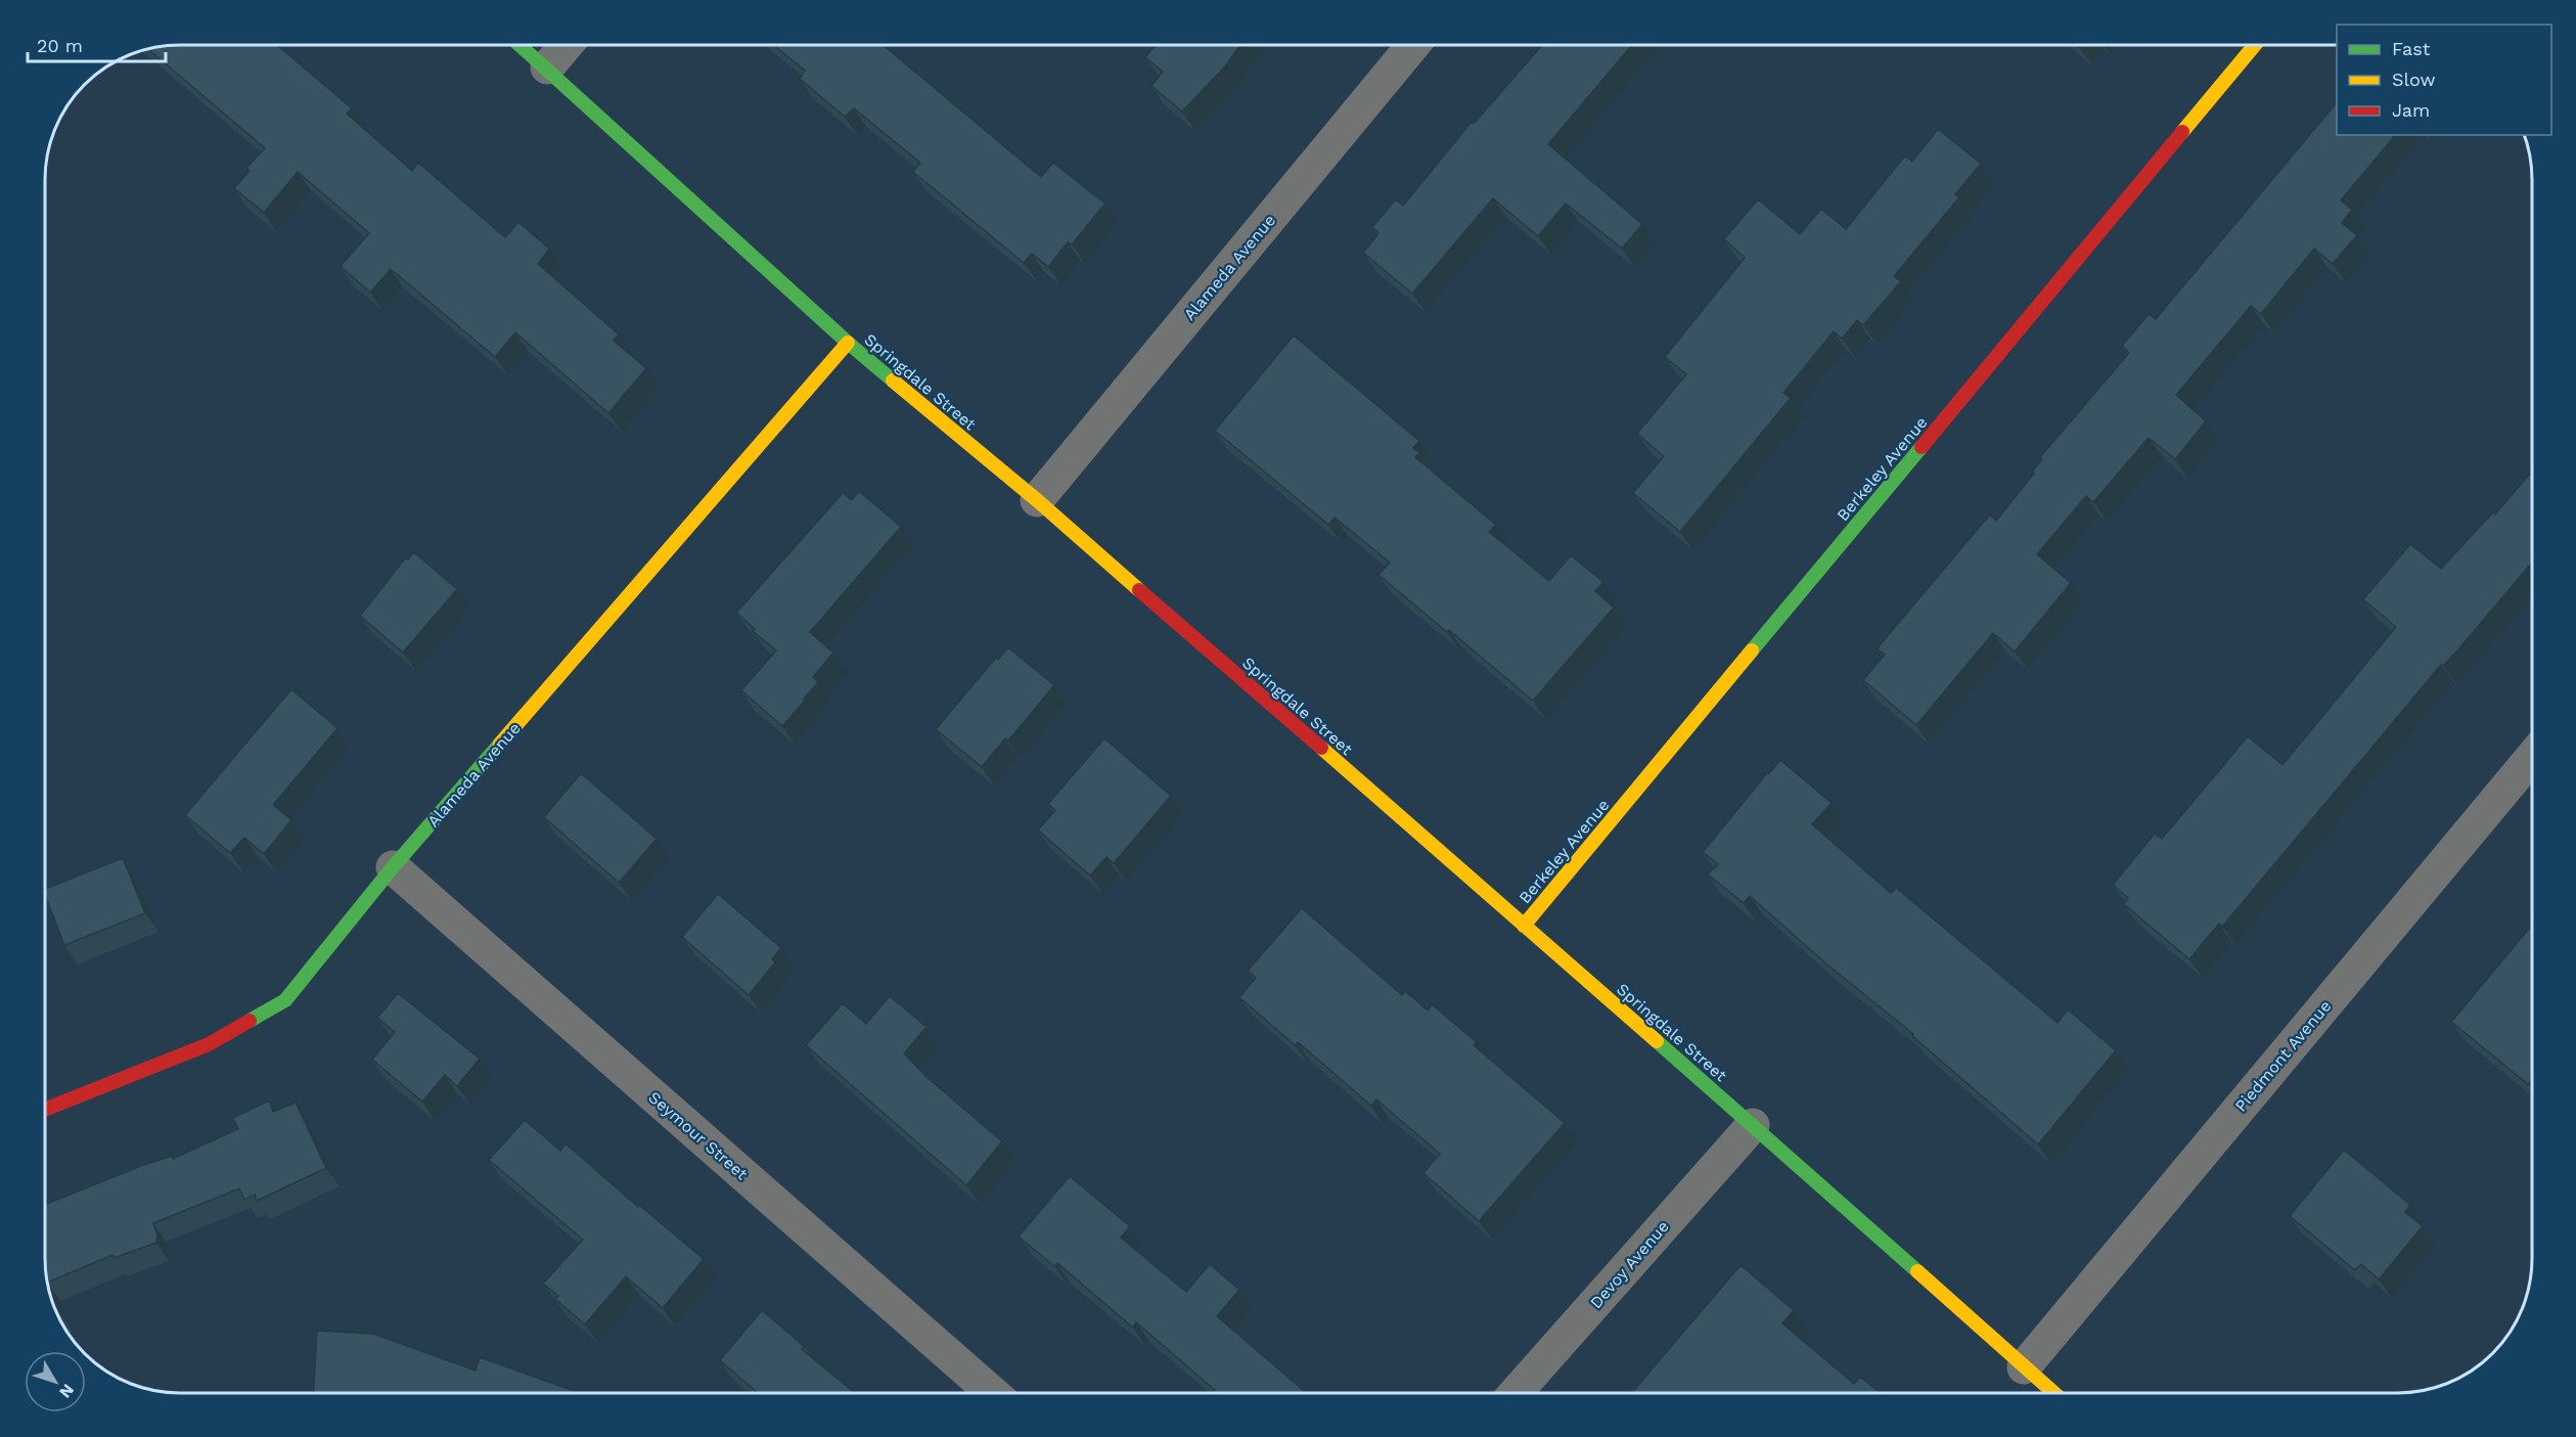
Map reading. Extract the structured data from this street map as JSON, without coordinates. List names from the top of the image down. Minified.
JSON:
{"streets":{"street":["Alameda Avenue","Springdale Street","Berkeley Avenue","Piedmont Avenue","Seymour Street","Devoy Avenue"]},"crossings":[["Alameda Avenue","Springdale Street"],["Alameda Avenue","Seymour Street"],["Springdale Street","Berkeley Avenue"],["Springdale Street","Piedmont Avenue"],["Springdale Street","Devoy Avenue"]],"legend":["Fast","Slow","Jam"],"scale_bar":"20 m","north":"bottom right"}
